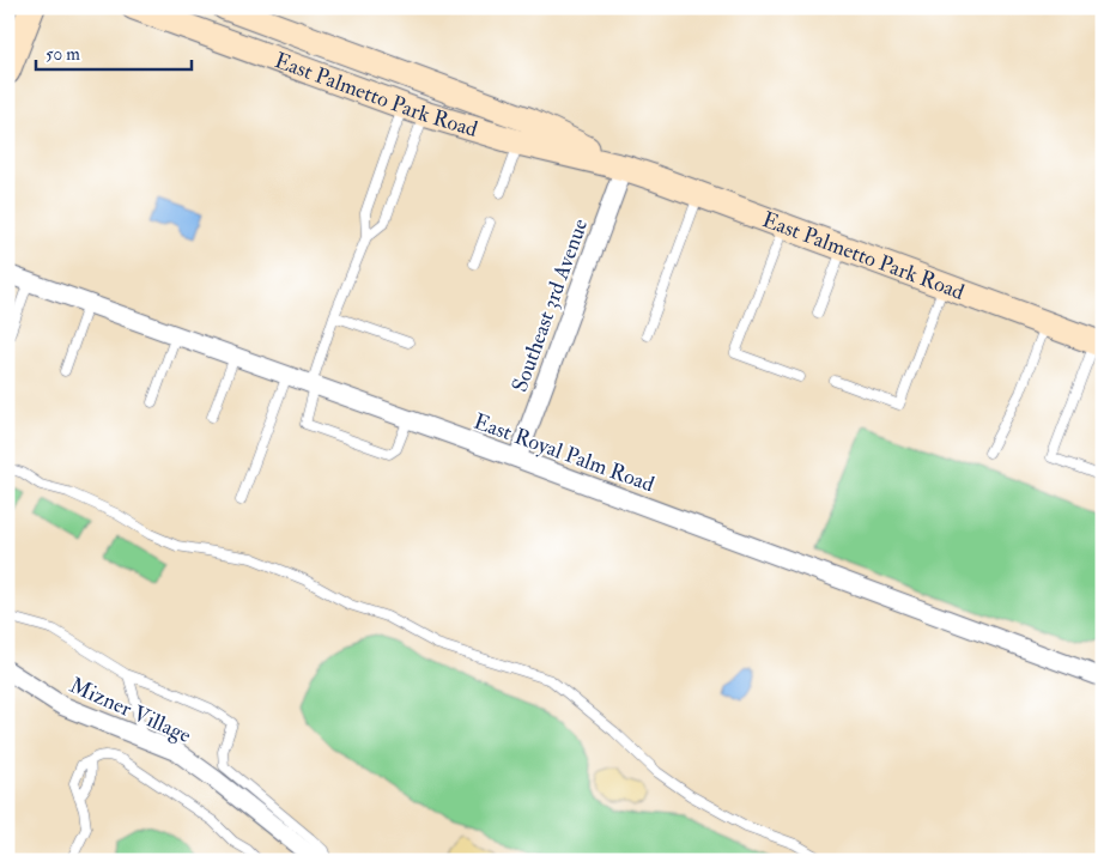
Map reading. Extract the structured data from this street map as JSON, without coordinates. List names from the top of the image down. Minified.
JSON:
{"streets":{"main road":["East Palmetto Park Road"],"street":["Southeast 3rd Avenue","East Royal Palm Road","Mizner Village"]},"crossings":[["East Palmetto Park Road","Southeast 3rd Avenue"],["Southeast 3rd Avenue","East Royal Palm Road"]],"scale_bar":"50 m"}
